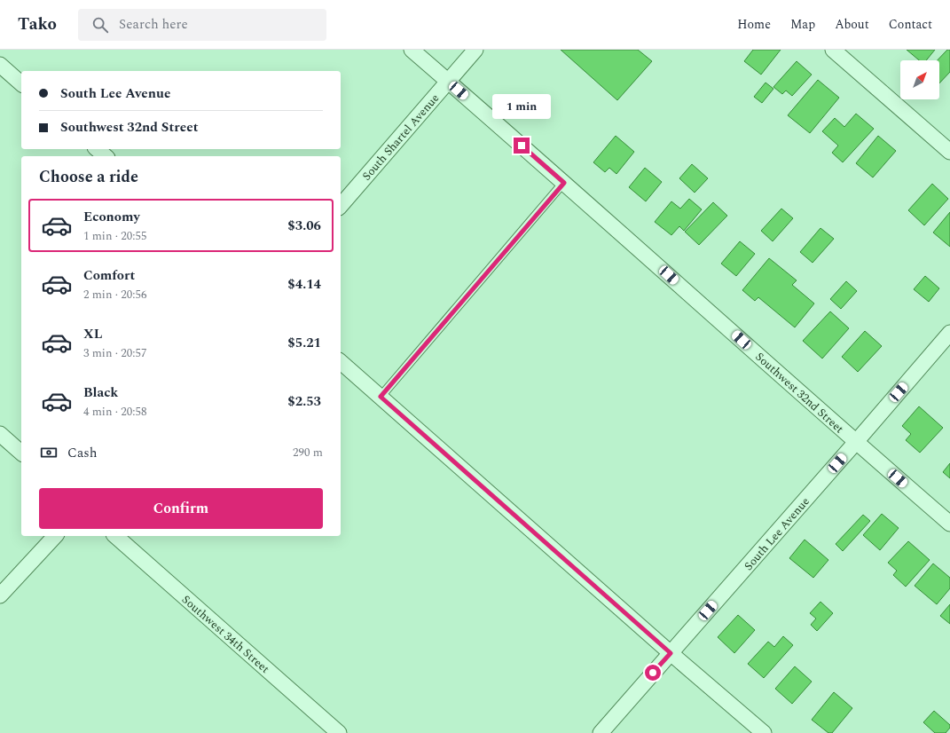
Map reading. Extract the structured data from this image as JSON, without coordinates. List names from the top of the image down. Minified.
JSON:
{"streets":{"street":["South Shartel Avenue","Southwest 32nd Street","South Lee Avenue","Southwest 34th Street"]},"crossings":[["South Shartel Avenue","Southwest 32nd Street"],["Southwest 32nd Street","South Lee Avenue"]],"north":"top right","page":{"header":"Tako","search":"Search here","nav":["Home","Map","About","Contact"],"banner":["South Lee Avenue","Southwest 32nd Street"],"bubble":"1 min","heading":"Choose a ride","list":[{"name":"Economy","note":"1 min · 20:55","value":"$3.06"},{"name":"Comfort","note":"2 min · 20:56","value":"$4.14"},{"name":"XL","note":"3 min · 20:57","value":"$5.21"},{"name":"Black","note":"4 min · 20:58","value":"$2.53"}],"pay":["Cash","290 m"],"buttons":"Confirm"}}
